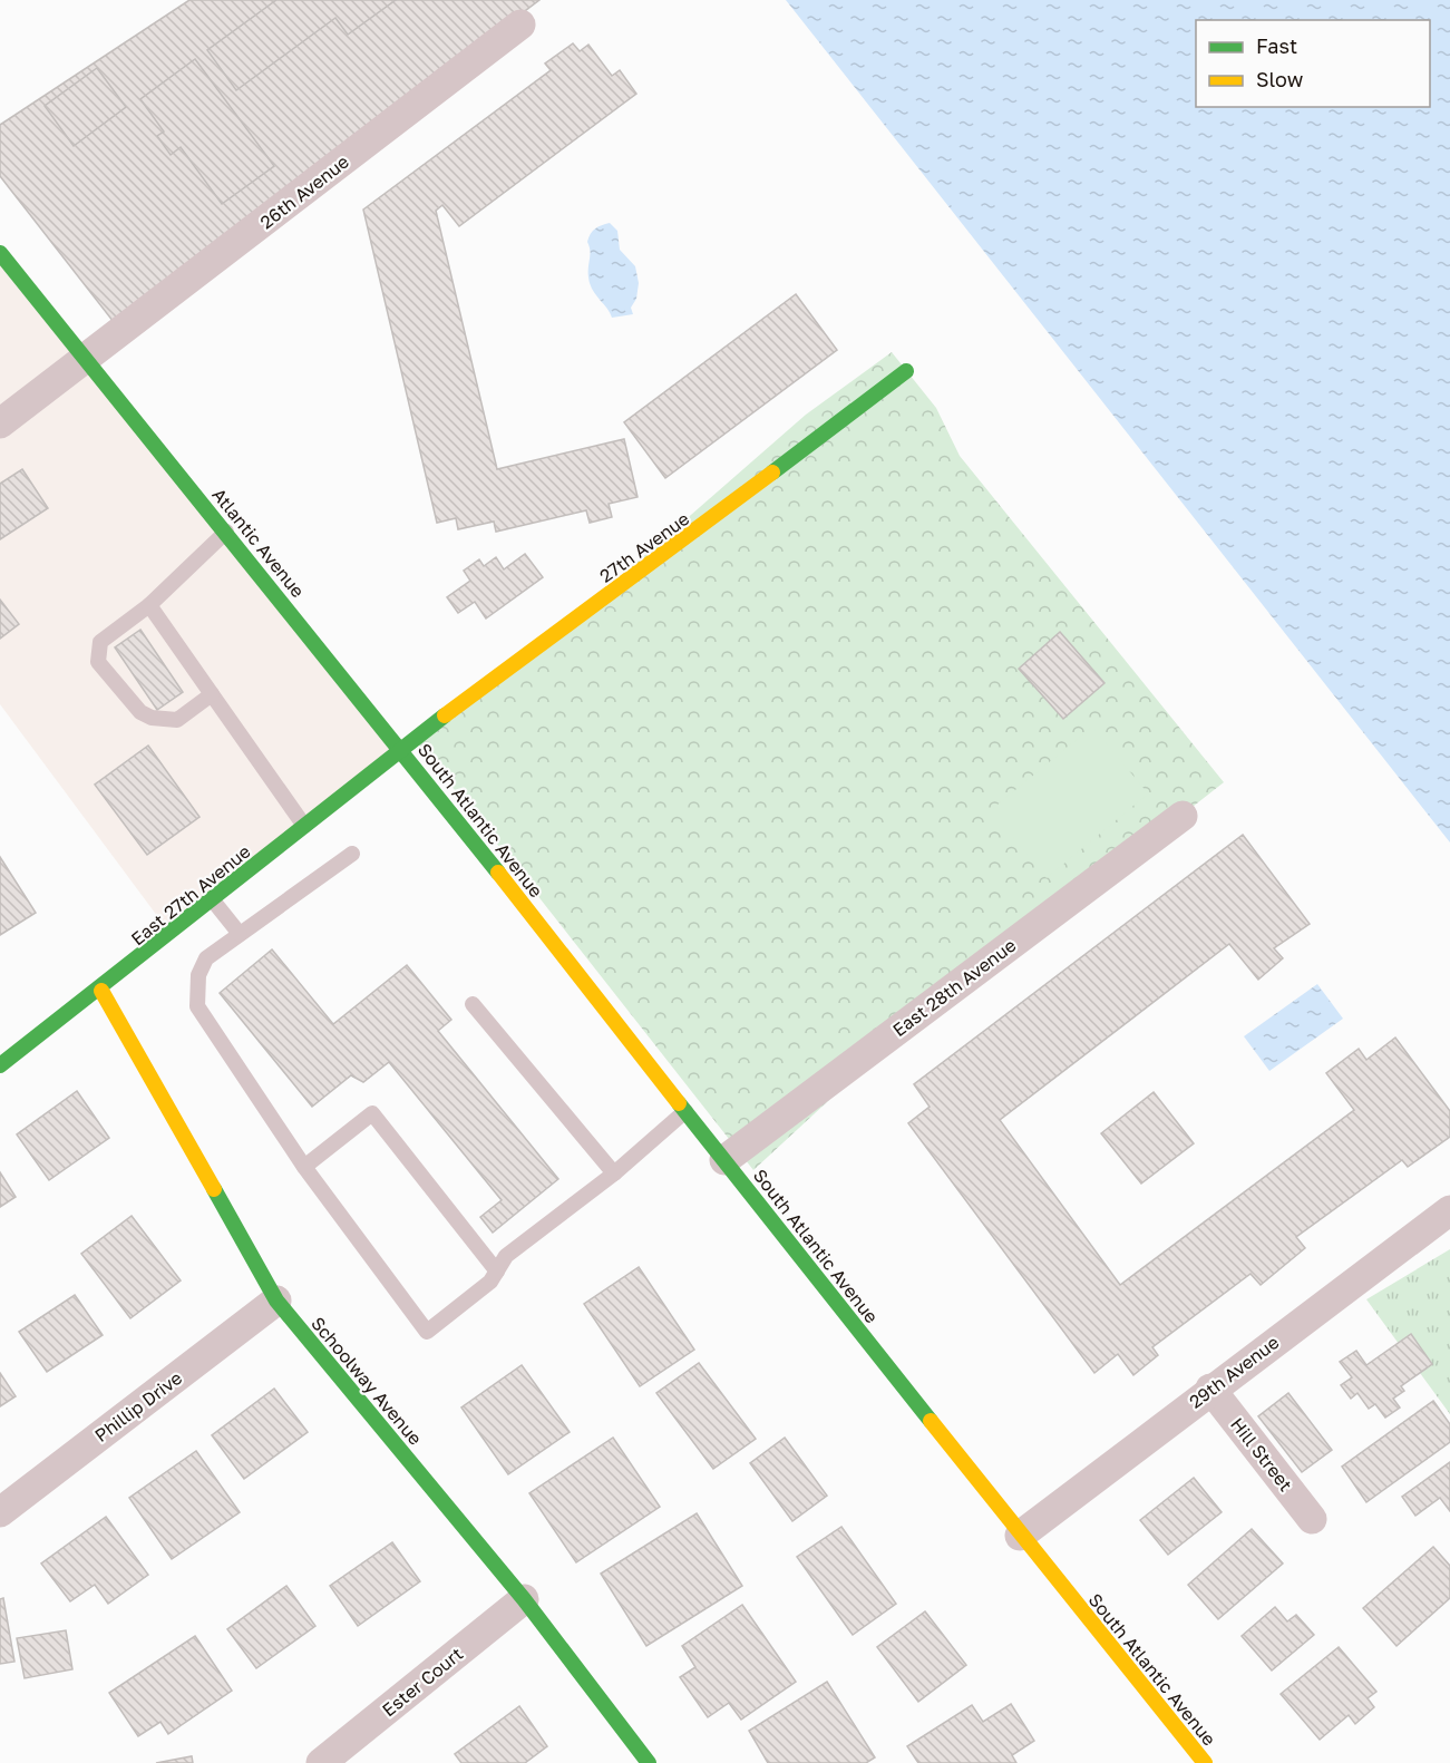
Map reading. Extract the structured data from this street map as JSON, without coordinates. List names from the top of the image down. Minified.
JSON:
{"streets":{"street":["26th Avenue","Atlantic Avenue","27th Avenue","South Atlantic Avenue","East 27th Avenue","East 28th Avenue","29th Avenue","Schoolway Avenue","Phillip Drive","Hill Street","Ester Court"]},"crossings":[["26th Avenue","Atlantic Avenue"],["Atlantic Avenue","27th Avenue"],["Atlantic Avenue","South Atlantic Avenue"],["Atlantic Avenue","East 27th Avenue"],["27th Avenue","South Atlantic Avenue"],["27th Avenue","East 27th Avenue"],["South Atlantic Avenue","East 27th Avenue"],["South Atlantic Avenue","East 28th Avenue"],["South Atlantic Avenue","29th Avenue"],["East 27th Avenue","Schoolway Avenue"],["29th Avenue","Hill Street"],["Schoolway Avenue","Phillip Drive"],["Schoolway Avenue","Ester Court"]],"legend":["Fast","Slow"]}
